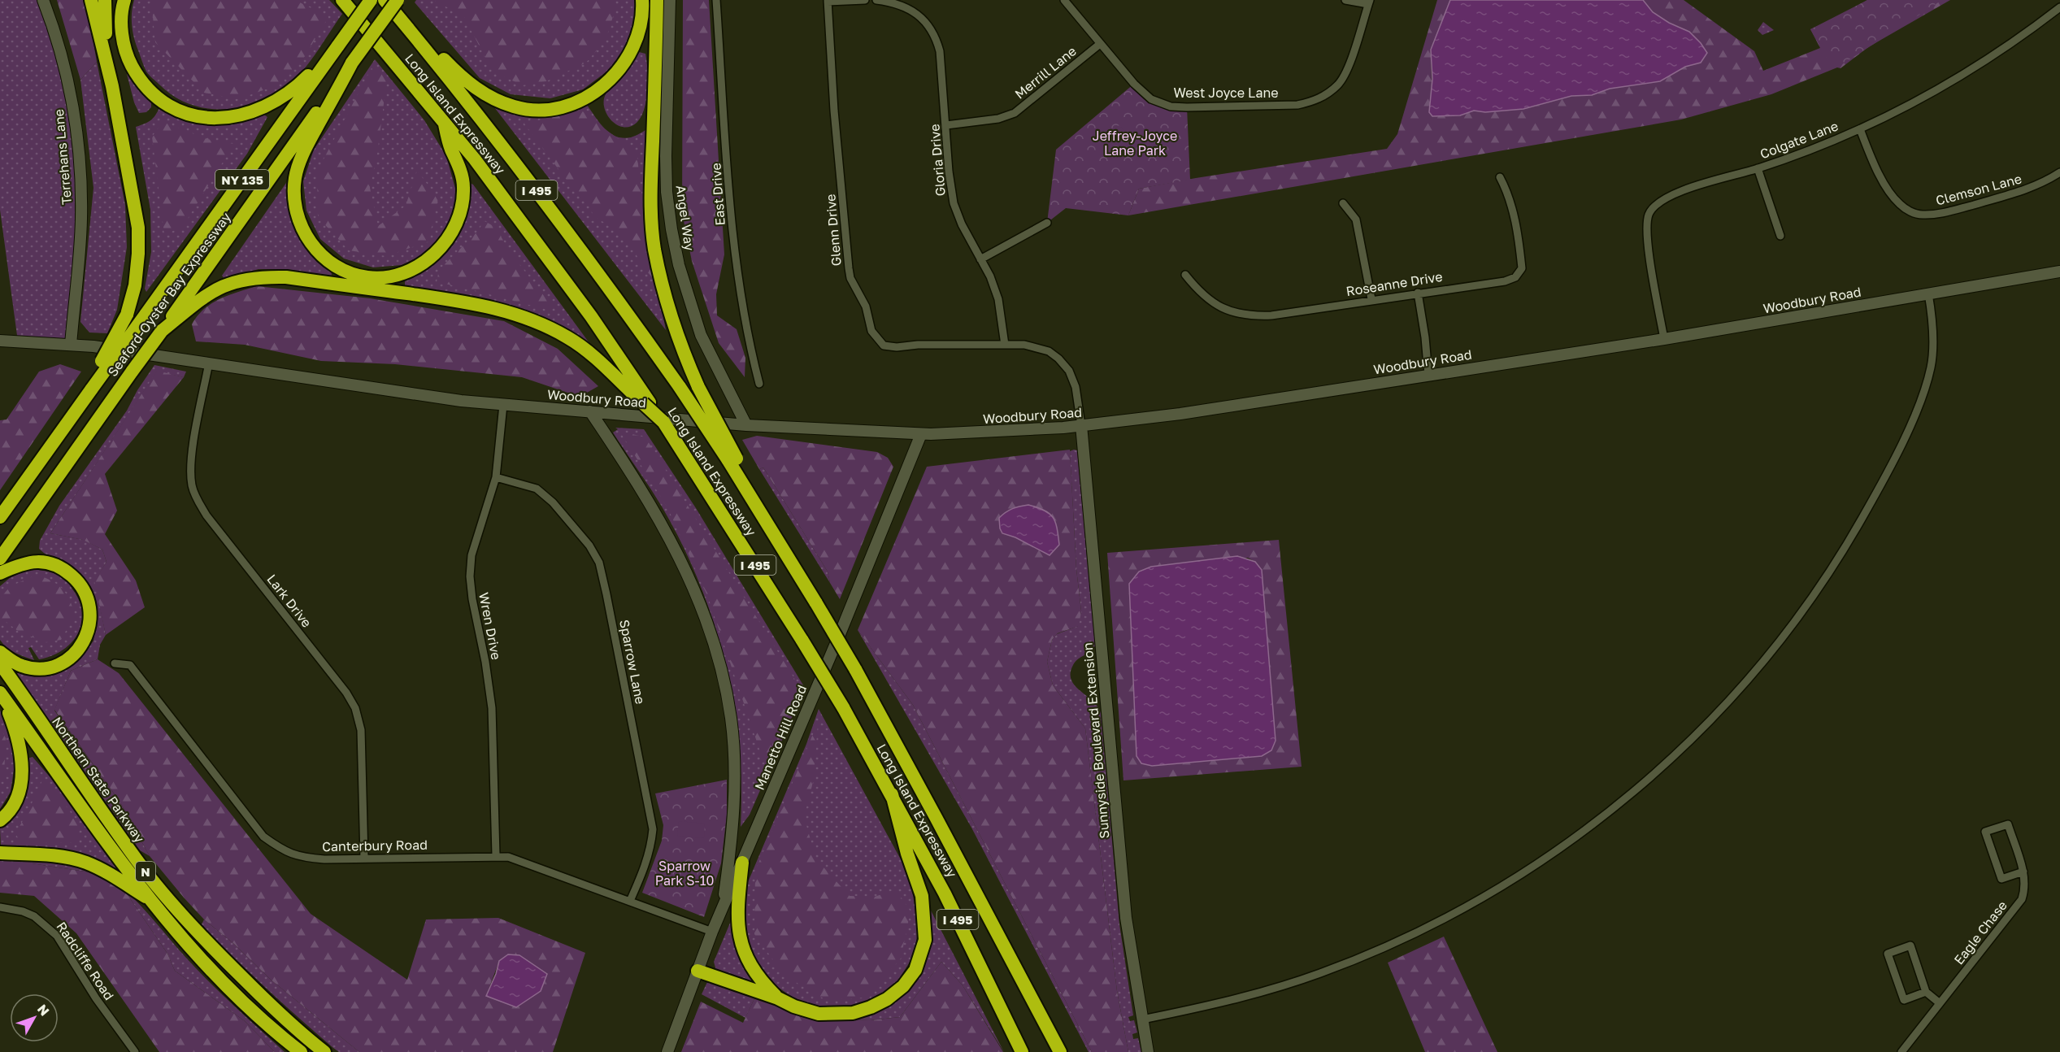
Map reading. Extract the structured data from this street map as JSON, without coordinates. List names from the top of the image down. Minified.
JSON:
{"streets":{"highway":["Long Island Expressway","NY 135","I 495","Seaford-Oyster Bay Expressway","Northern State Parkway","N"],"main road":["Terrehans Lane","Angel Way","Woodbury Road","Manetto Hill Road","Sunnyside Boulevard Extension"],"street":["Merrill Lane","West Joyce Lane","Colgate Lane","Gloria Drive","Clemson Lane","East Drive","Glenn Drive","Roseanne Drive","Lark Drive","Wren Drive","Sparrow Lane","Canterbury Road","Eagle Chase","Radcliffe Road"]},"crossings":[["Merrill Lane","West Joyce Lane"],["Merrill Lane","Gloria Drive"],["Colgate Lane","Clemson Lane"],["Colgate Lane","Woodbury Road"],["Terrehans Lane","Woodbury Road"],["Gloria Drive","Glenn Drive"],["Angel Way","Woodbury Road"],["Glenn Drive","Woodbury Road"],["Glenn Drive","Sunnyside Boulevard Extension"],["Woodbury Road","Lark Drive"],["Woodbury Road","Wren Drive"],["Woodbury Road","Manetto Hill Road"],["Woodbury Road","Sunnyside Boulevard Extension"],["Lark Drive","Canterbury Road"],["Wren Drive","Sparrow Lane"],["Wren Drive","Canterbury Road"],["Sparrow Lane","Canterbury Road"],["Manetto Hill Road","Canterbury Road"]],"parks":["Jeffrey-Joyce Lane Park","Sparrow Park S-10"],"north":"top right"}
